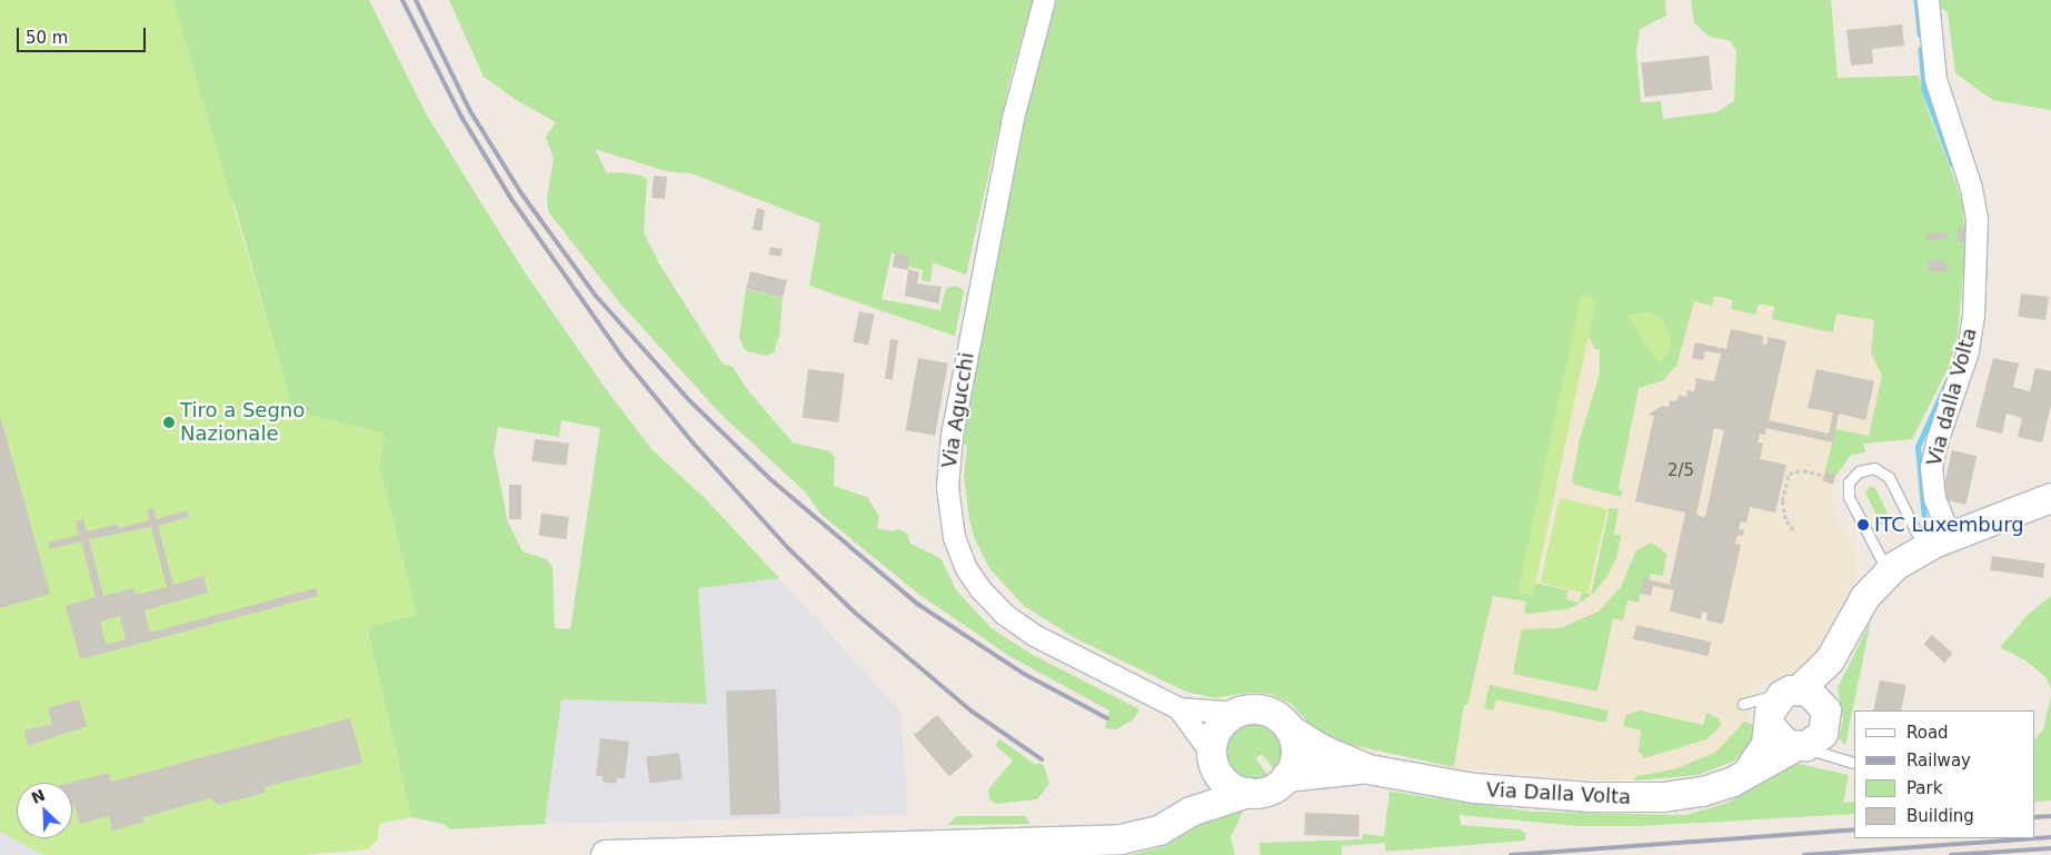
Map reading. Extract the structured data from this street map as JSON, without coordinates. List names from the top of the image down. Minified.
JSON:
{"streets":{"street":["Via dalla Volta","Via Agucchi","Via Dalla Volta"]},"crossings":[["Via Agucchi","Via Dalla Volta"]],"places":["Tiro a Segno Nazionale","ITC Luxemburg"],"house_numbers":["2/5"],"legend":["Road","Railway","Park","Building"],"scale_bar":"50 m","north":"top left"}
